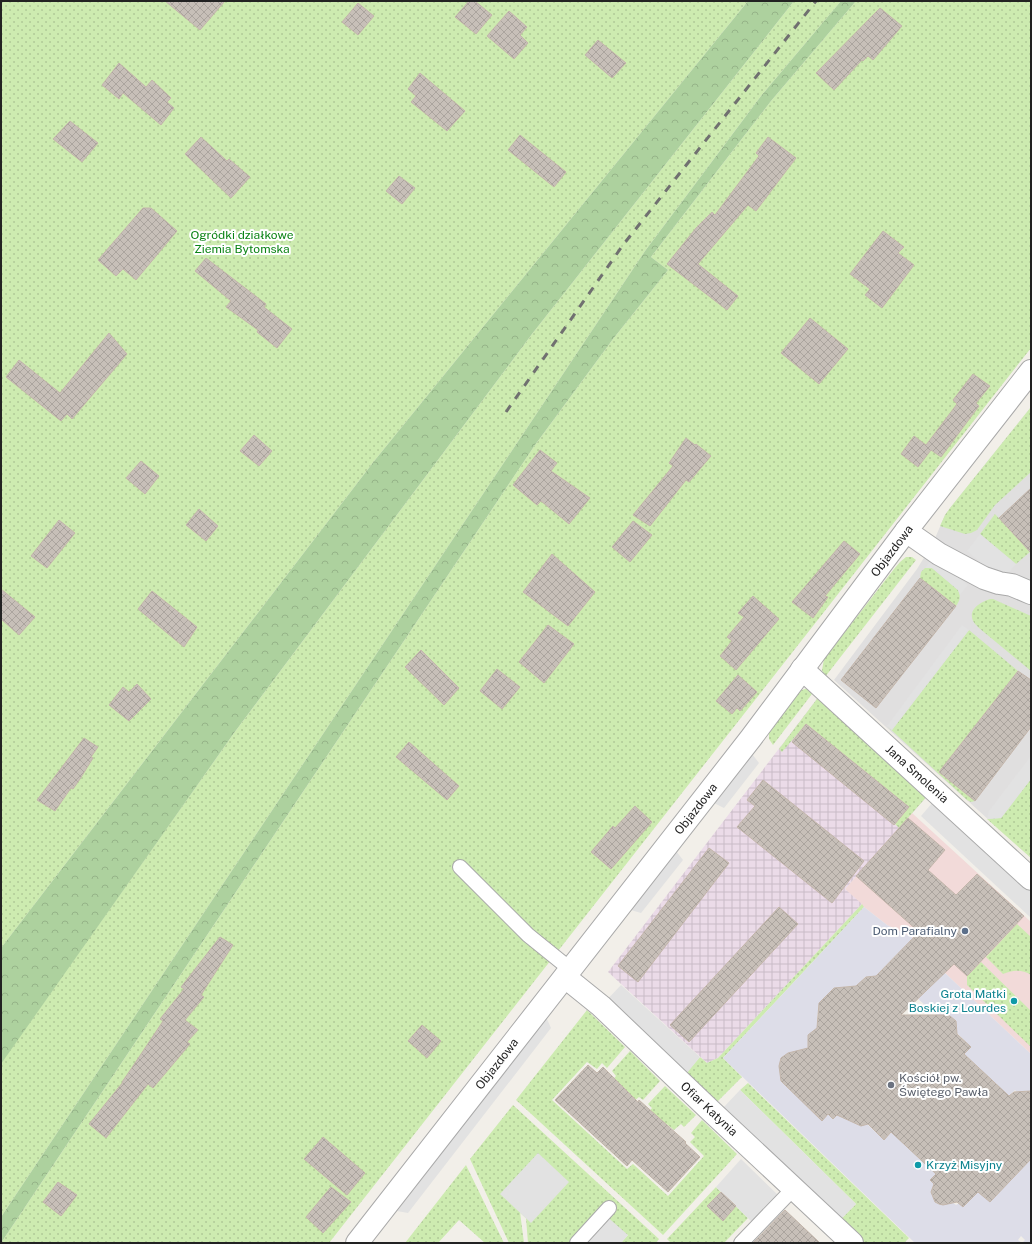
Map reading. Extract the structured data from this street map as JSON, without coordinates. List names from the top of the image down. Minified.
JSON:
{"streets":{"street":["Objazdowa","Jana Smolenia","Ofiar Katynia"]},"crossings":[["Objazdowa","Jana Smolenia"],["Objazdowa","Ofiar Katynia"]],"parks":["Ogródki działkowe Ziemia Bytomska"],"places":["Dom Parafialny","Grota Matki Boskiej z Lourdes","Kościół pw. Świętego Pawła","Krzyż Misyjny"]}
